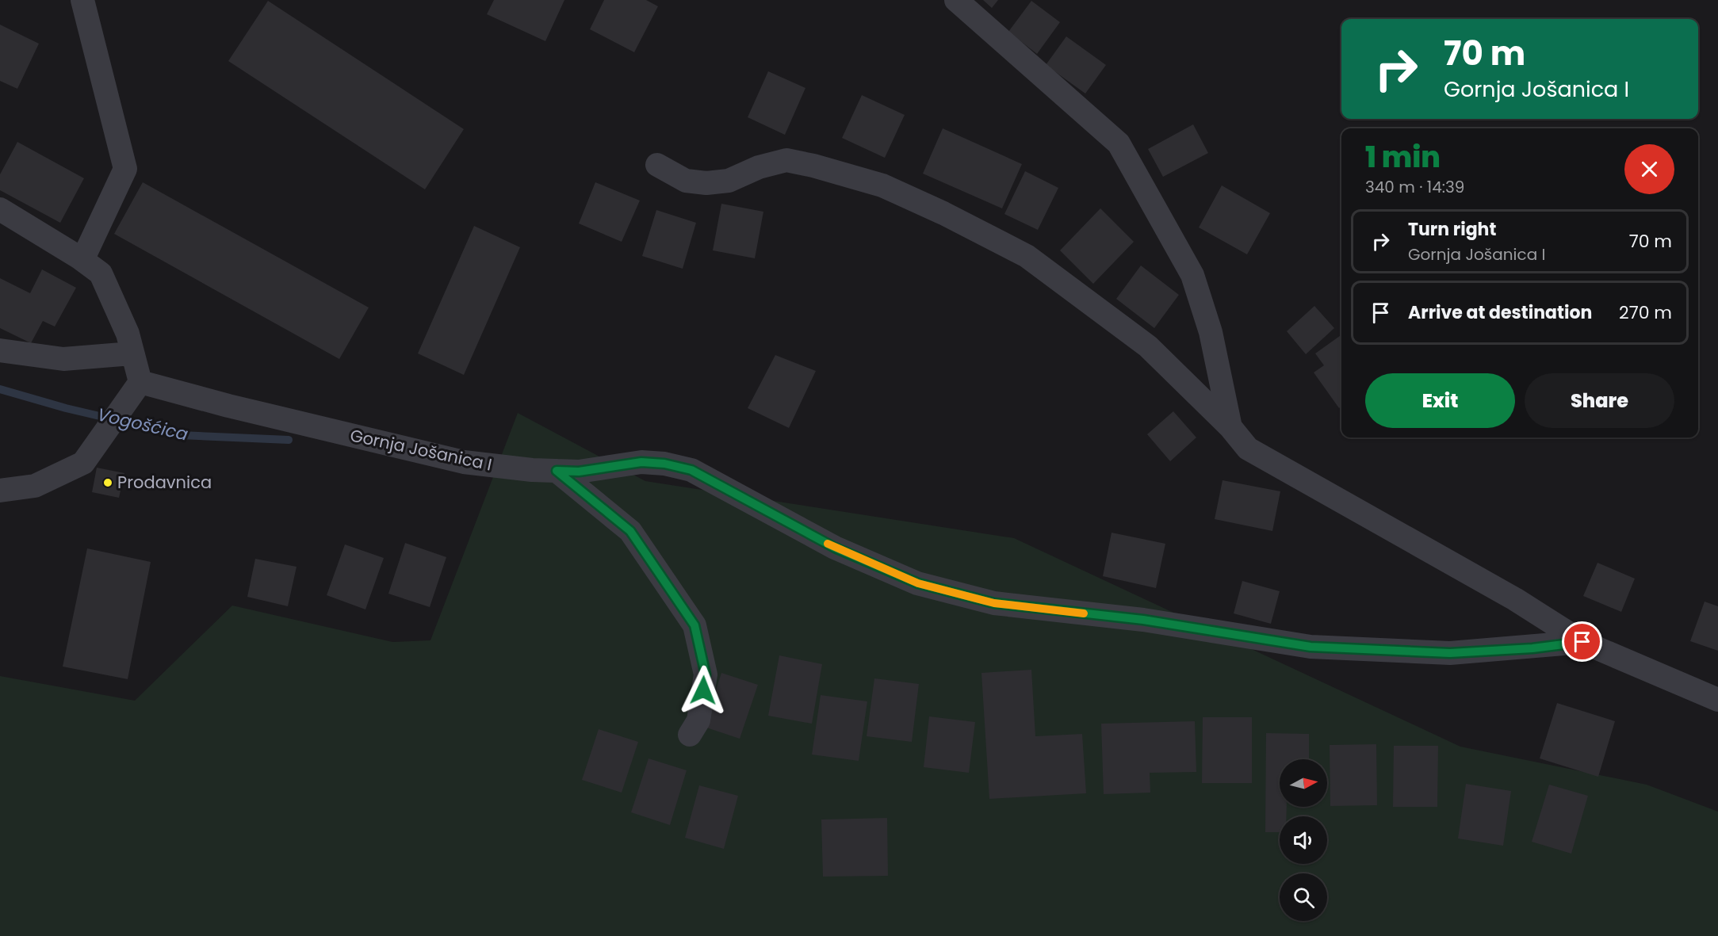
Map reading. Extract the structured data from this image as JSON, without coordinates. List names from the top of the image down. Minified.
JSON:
{"streets":{"street":["Gornja Jošanica I"]},"water":["Vogošćica"],"places":["Prodavnica"],"north":"right","page":{"turn":["70 m","Gornja Jošanica I"],"heading":["1 min","340 m · 14:39"],"list":[{"name":"Turn right","note":"Gornja Jošanica I","value":"70 m"},{"name":"Arrive at destination","value":"270 m"}],"buttons":["Exit","Share"]}}
